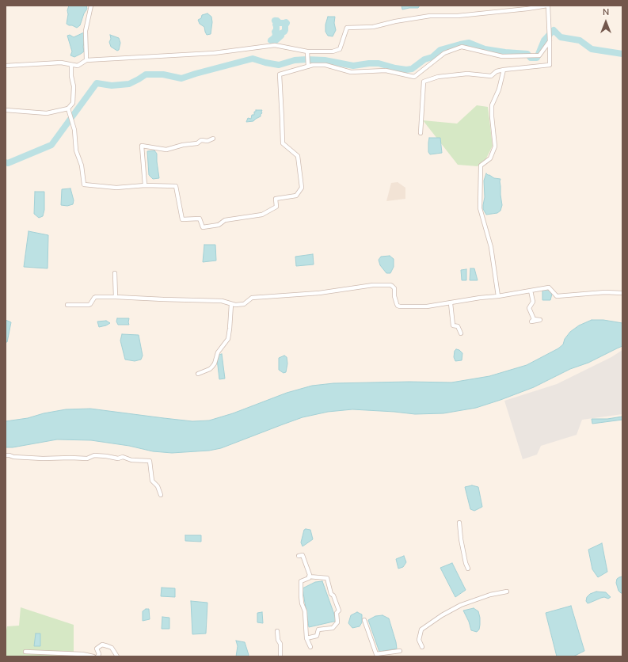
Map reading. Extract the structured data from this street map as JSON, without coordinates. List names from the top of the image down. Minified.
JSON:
{"north":"top"}
